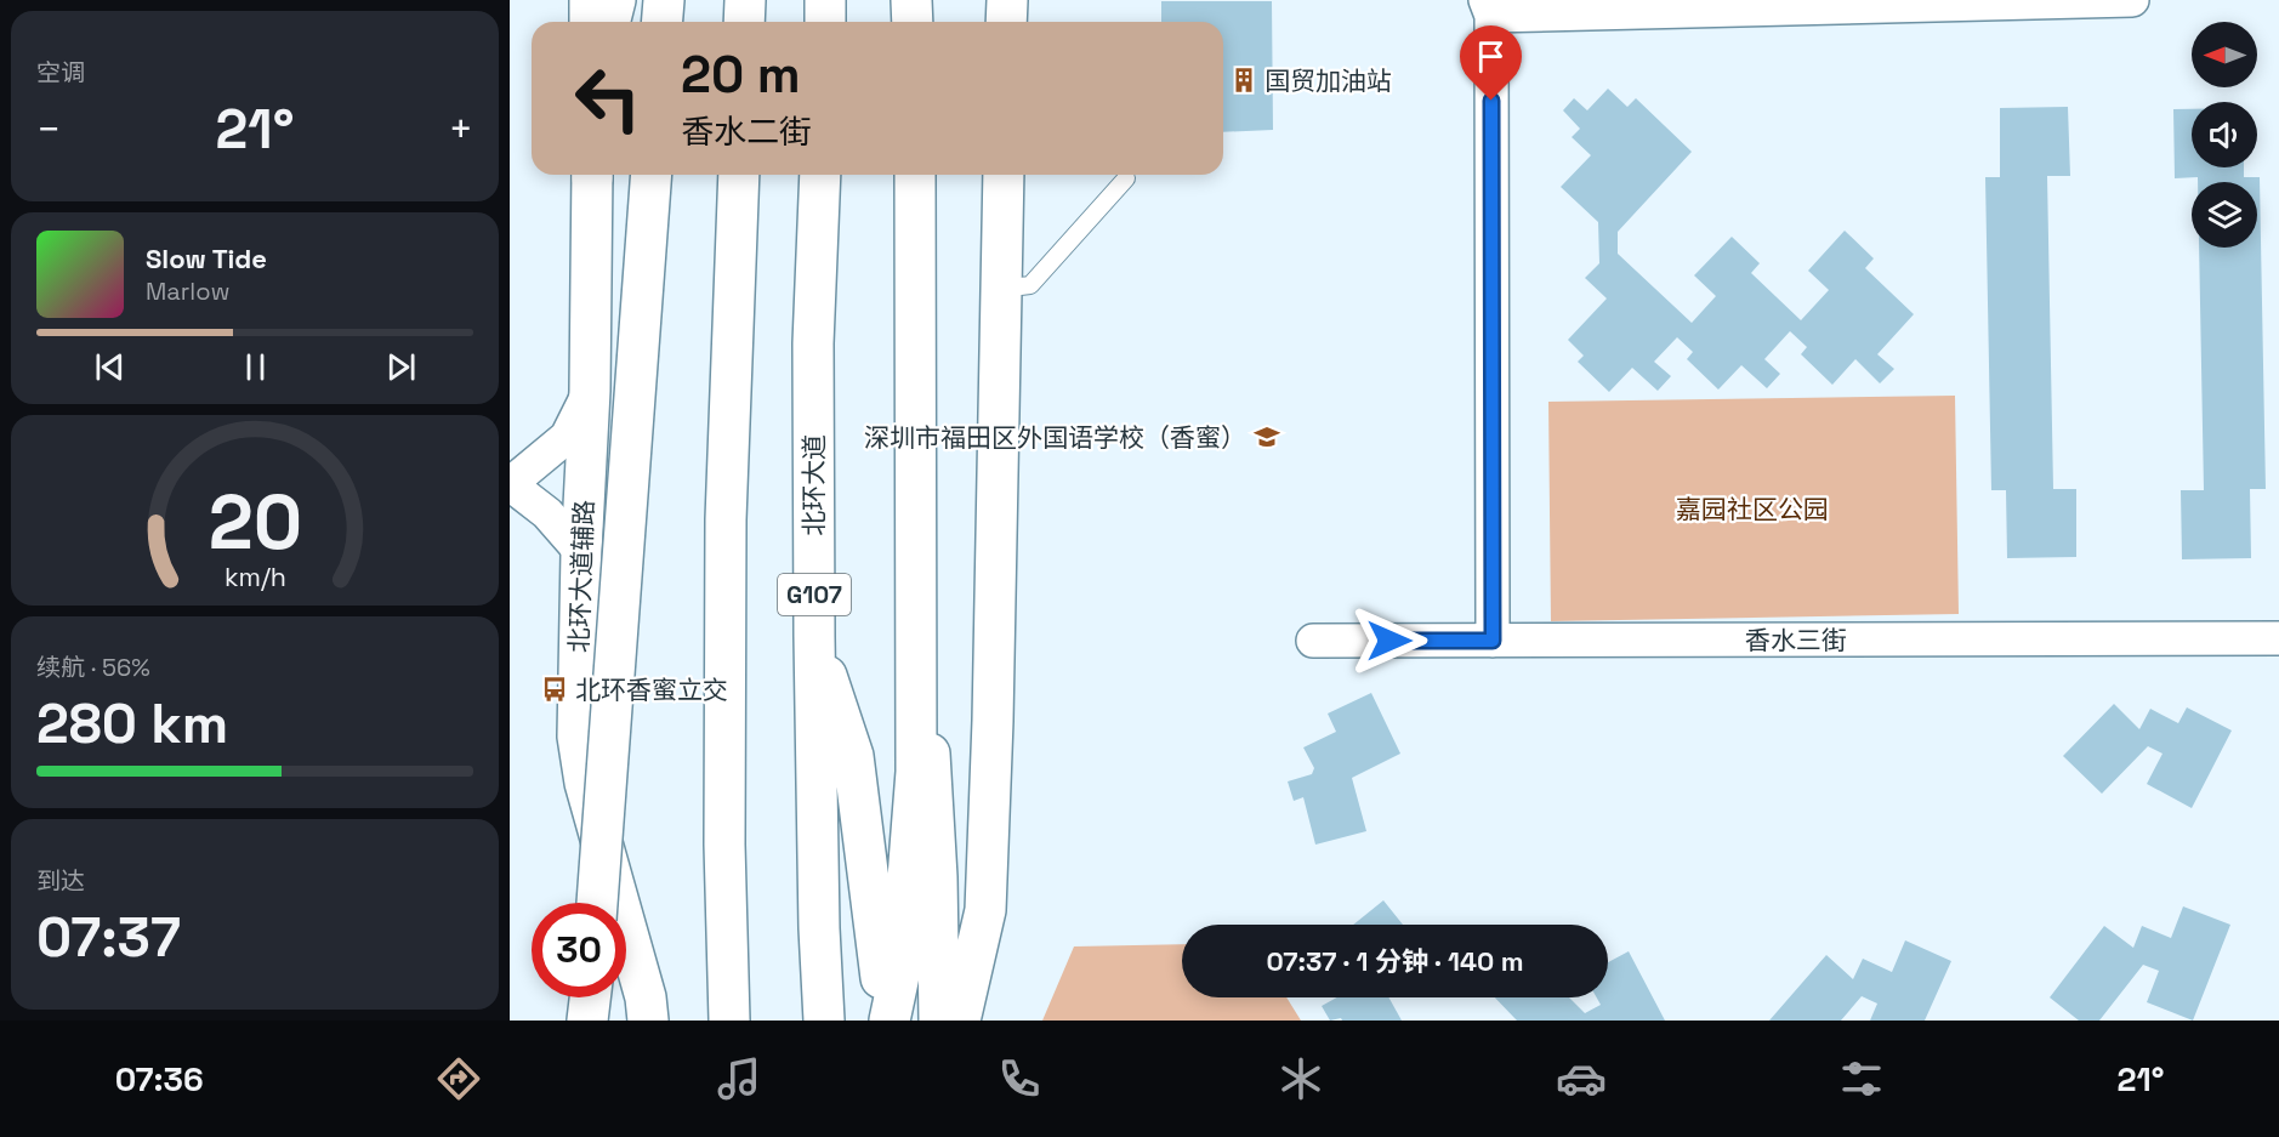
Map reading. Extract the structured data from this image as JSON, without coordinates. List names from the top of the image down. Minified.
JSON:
{"streets":{"main road":["北环大道","北环大道辅路","G107"],"street":["香水三街"]},"parks":["嘉园社区公园"],"places":{"building":["国贸加油站"],"school or university":["深圳市福田区外国语学校（香蜜）"],"bus stop":["北环香蜜立交"]},"north":"left","page":{"tile":["空调",["续航 · 56%","280 km"],["到达","07:37"]],"turn":["20 m","香水二街"],"heat":["−","21°","+"],"song":["Slow Tide","Marlow"],"limit":"30","trip":"07:37 · 1 分钟 · 140 m","tabs":["07:36","21°"],"gauge":["20","km/h"]}}
